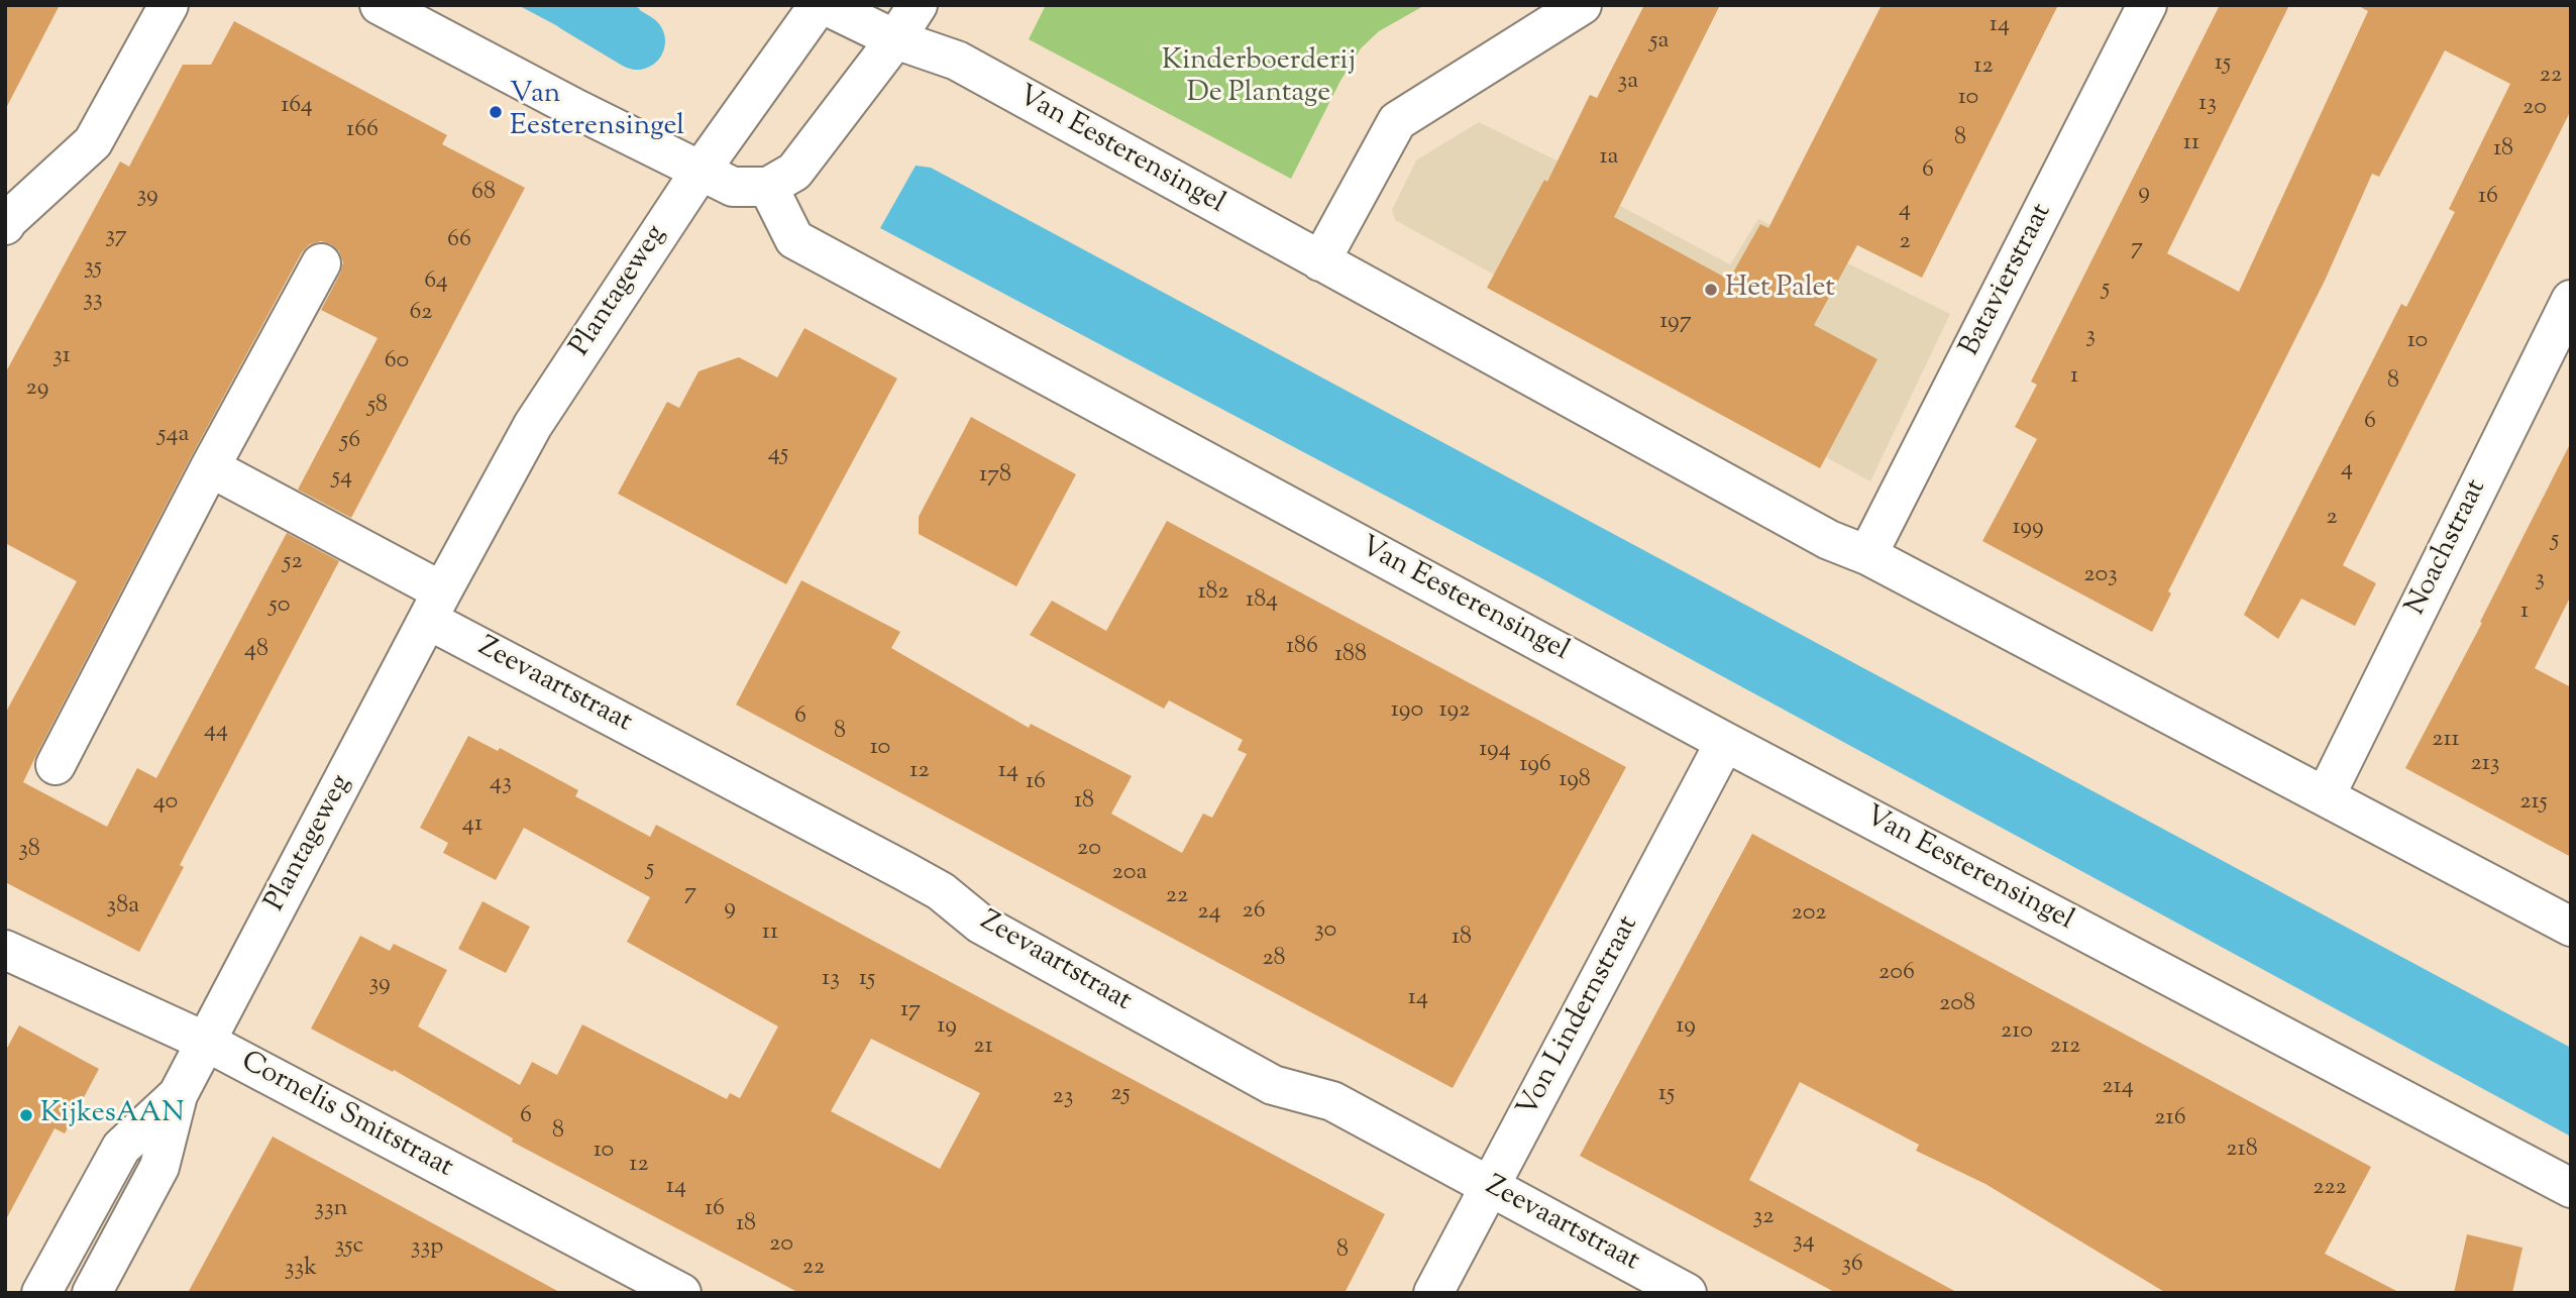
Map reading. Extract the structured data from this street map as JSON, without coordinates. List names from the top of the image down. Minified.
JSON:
{"streets":{"street":["Van Eesterensingel","Batavierstraat","Plantageweg","Noachstraat","Zeevaartstraat","Von Lindernstraat","Cornelis Smitstraat"]},"crossings":[["Van Eesterensingel","Batavierstraat"],["Van Eesterensingel","Noachstraat"],["Van Eesterensingel","Von Lindernstraat"],["Plantageweg","Zeevaartstraat"],["Plantageweg","Cornelis Smitstraat"],["Zeevaartstraat","Von Lindernstraat"]],"parks":["Kinderboerderij De Plantage"],"places":["Van Eesterensingel","Het Palet","KijkesAAN"],"house_numbers":["14","5a","15","12","22","3a","10","13","164","20","166","8","11","18","1a","6","68","9","39","16","4","37","66","2","7","35","64","5","33","62","197","3","10","31","60","1","8","29","58","6","54a","56","45","4","178","54","2","199","5","52","203","3","182","184","50","1","186","48","188","190","192","6","44","8","211","10","194","213","196","12","14","198","16","43","18","40","215","41","20","38","5","20a","7","22","38a","9","26","24","202","30","11","18","28","206","13","15","39","14","208","17","19","19","210","21","212","214","25","15","23","6","216","8","218","10","12","14","222","33n","16","32","18","34","20","35c","33p","8","36","22","33k"]}
